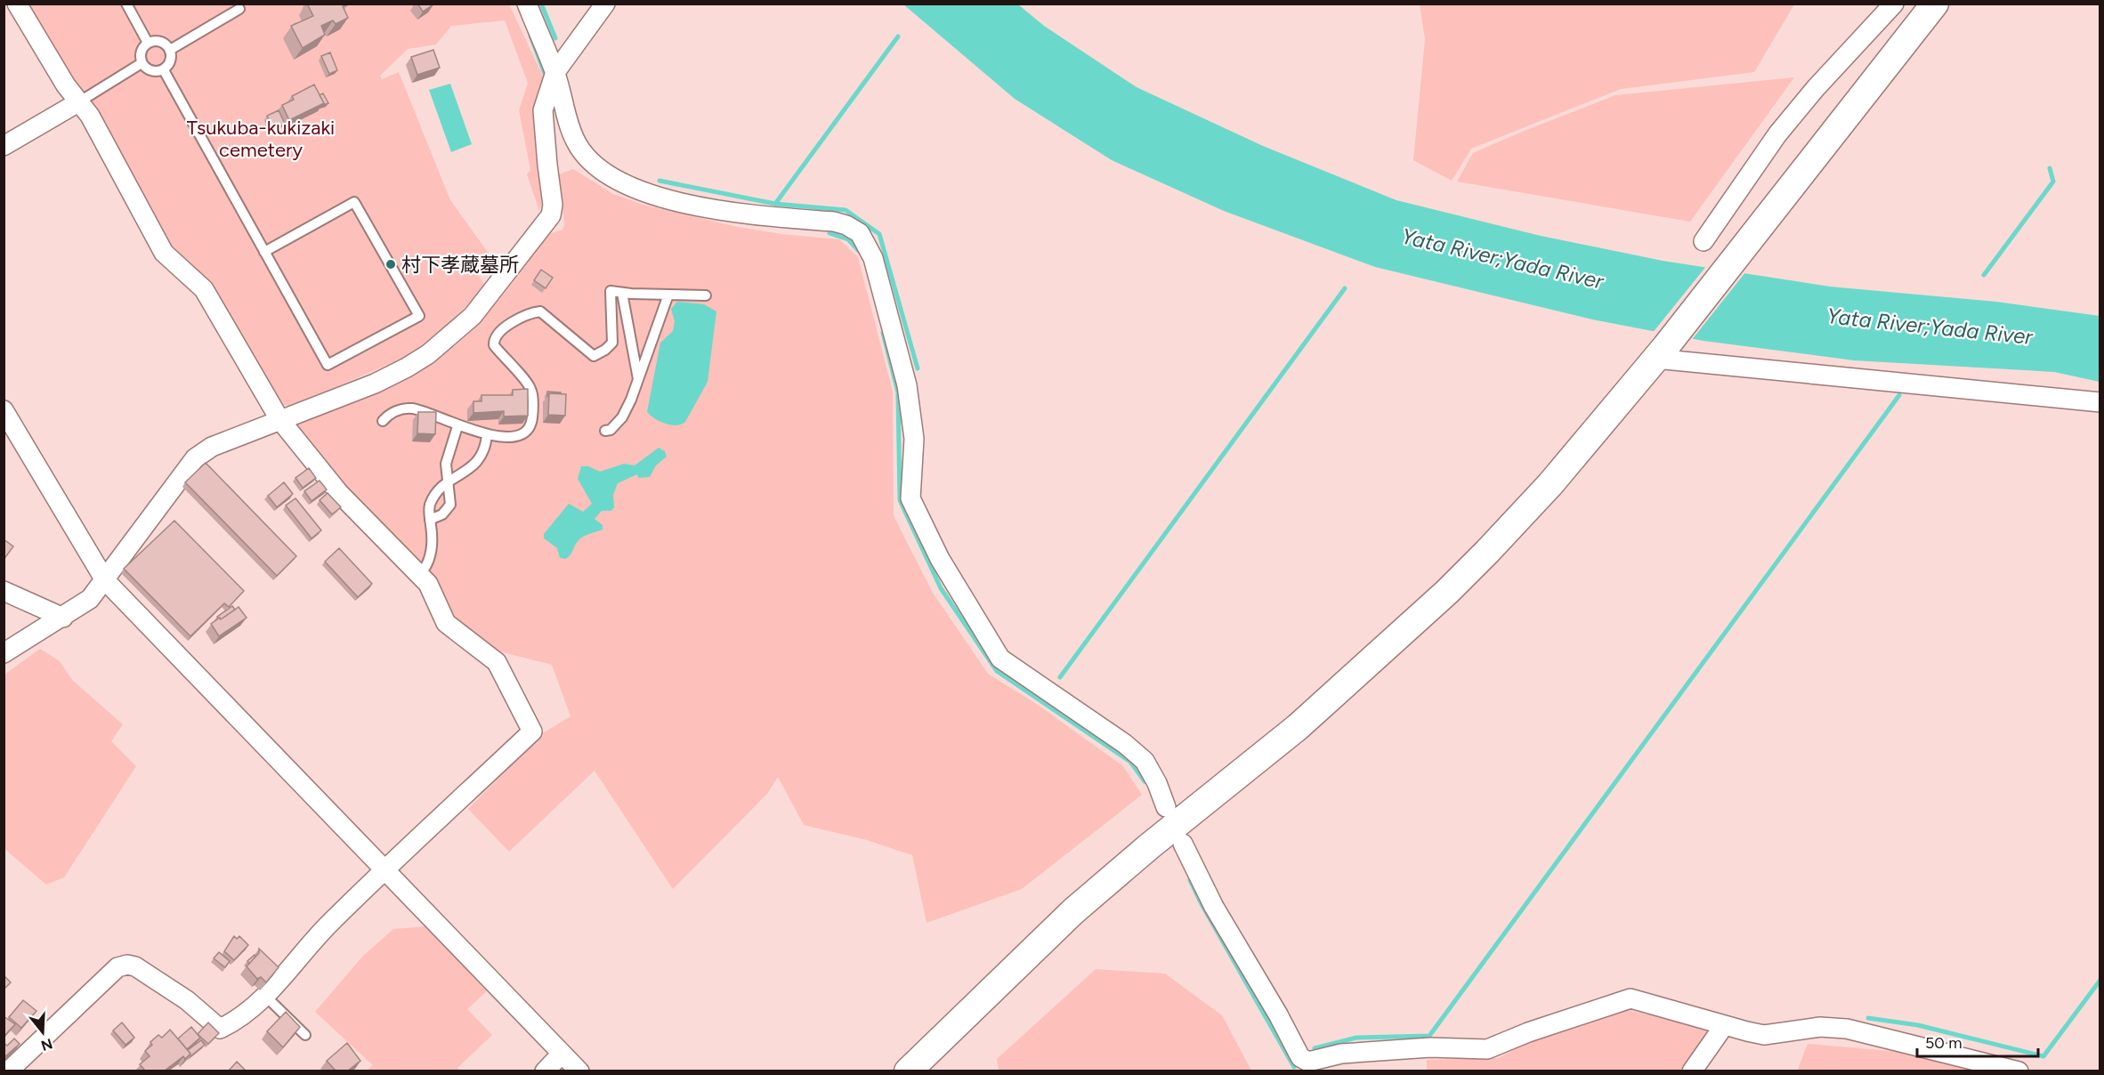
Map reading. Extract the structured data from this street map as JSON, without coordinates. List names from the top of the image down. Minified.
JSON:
{"water":["Yata River;Yada River"],"parks":["Tsukuba-kukizaki cemetery"],"places":["村下孝蔵墓所"],"scale_bar":"50 m","north":"bottom"}
